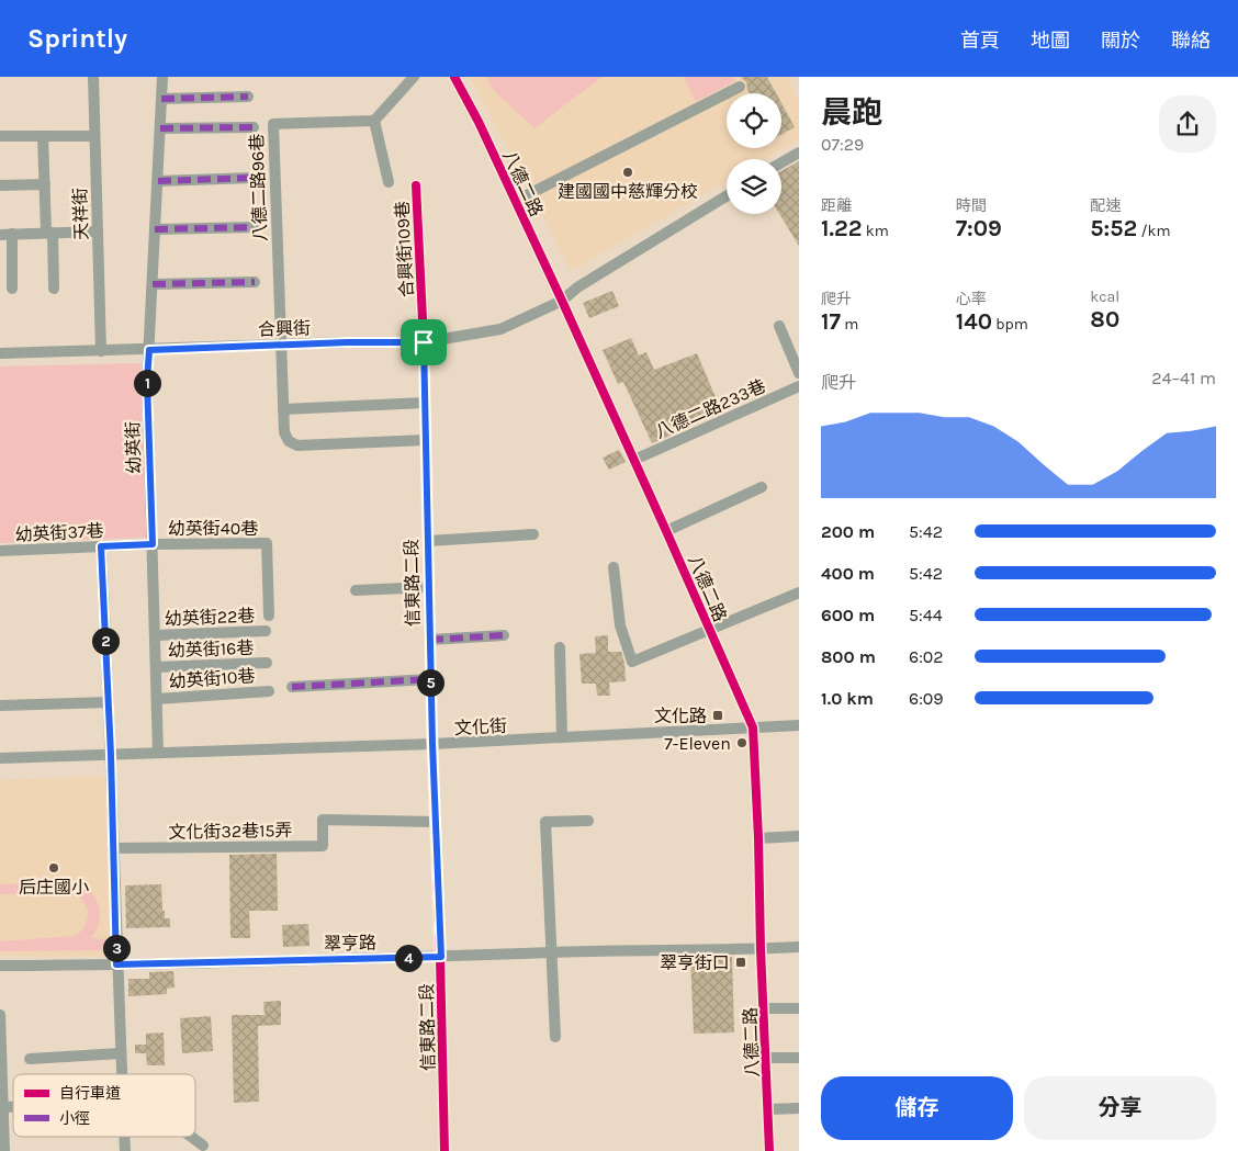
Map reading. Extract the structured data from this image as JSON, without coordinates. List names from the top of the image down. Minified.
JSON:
{"streets":{"street":["八德二路","八德二路96巷","天祥街","合興街109巷","合興街","八德二路233巷","幼英街","幼英街40巷","幼英街37巷","信東路二段","幼英街22巷","幼英街16巷","幼英街10巷","文化街","文化街32巷15弄","翠亨路"]},"crossings":[["八德二路","合興街"],["八德二路","八德二路233巷"],["八德二路","文化街"],["八德二路","翠亨路"],["八德二路96巷","合興街"],["天祥街","合興街"],["合興街109巷","合興街"],["合興街109巷","信東路二段"],["合興街","幼英街"],["合興街","信東路二段"],["幼英街","幼英街40巷"],["幼英街","幼英街37巷"],["幼英街","幼英街22巷"],["幼英街","幼英街16巷"],["幼英街","幼英街10巷"],["幼英街","文化街"],["幼英街40巷","幼英街37巷"],["信東路二段","文化街"],["信東路二段","文化街32巷15弄"],["信東路二段","翠亨路"]],"places":{"other":["建國國中慈輝分校","7-Eleven","后庄國小"],"transit":["文化路","翠亨街口"]},"legend":["自行車道","小徑"],"page":{"header":"Sprintly","nav":["首頁","地圖","關於","聯絡"],"heading":["晨跑","07:29"],"stats":[["距離","1.22 km"],["時間","7:09"],["配速","5:52 /km"],["爬升","17 m"],["心率","140 bpm"],["kcal","80"]],"chart":["爬升","24–41 m"],"pins":["1","2","5","3","4"],"list":[{"name":"200 m","note":"5:42"},{"name":"400 m","note":"5:42"},{"name":"600 m","note":"5:44"},{"name":"800 m","note":"6:02"},{"name":"1.0 km","note":"6:09"}],"buttons":["儲存","分享"]}}
